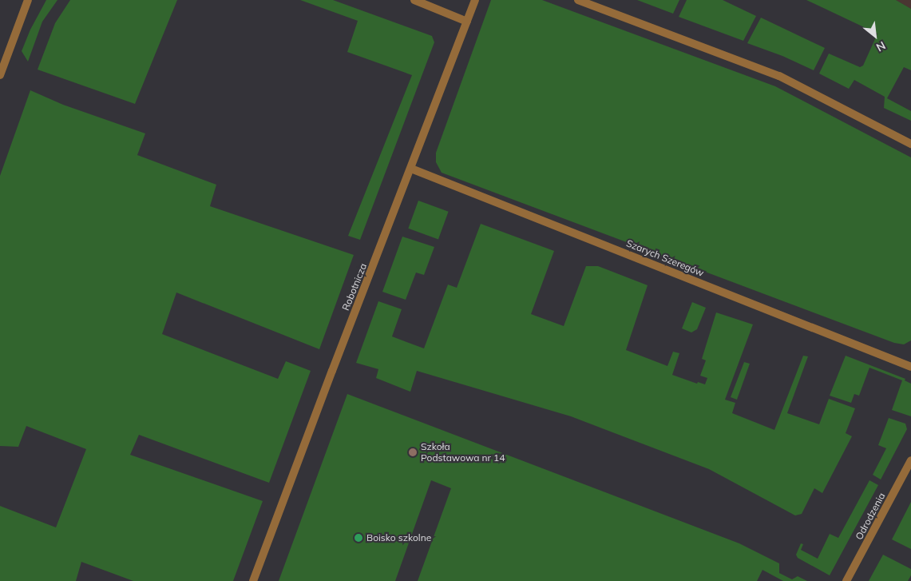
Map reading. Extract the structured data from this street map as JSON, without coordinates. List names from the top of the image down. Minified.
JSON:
{"streets":{"street":["Szarych Szeregów","Robotnicza","Odrodzenia"]},"crossings":[["Szarych Szeregów","Robotnicza"]],"places":["Szkoła Podstawowa nr 14","Boisko szkolne"],"north":"bottom right"}
